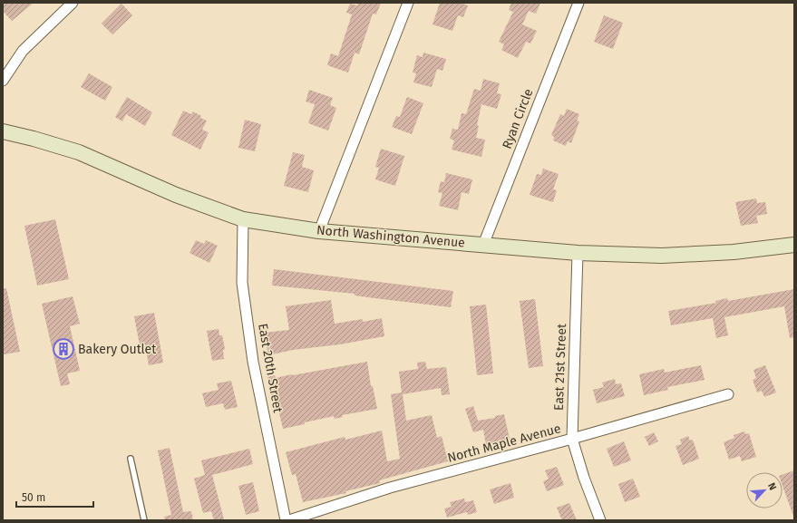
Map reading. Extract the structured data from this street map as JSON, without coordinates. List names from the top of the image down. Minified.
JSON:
{"streets":{"main road":["North Washington Avenue"],"street":["Ryan Circle","East 21st Street","East 20th Street","North Maple Avenue"]},"crossings":[["Ryan Circle","North Washington Avenue"],["North Washington Avenue","East 21st Street"],["North Washington Avenue","East 20th Street"],["East 21st Street","North Maple Avenue"]],"places":{"building":["Bakery Outlet"]},"scale_bar":"50 m","north":"top right"}
